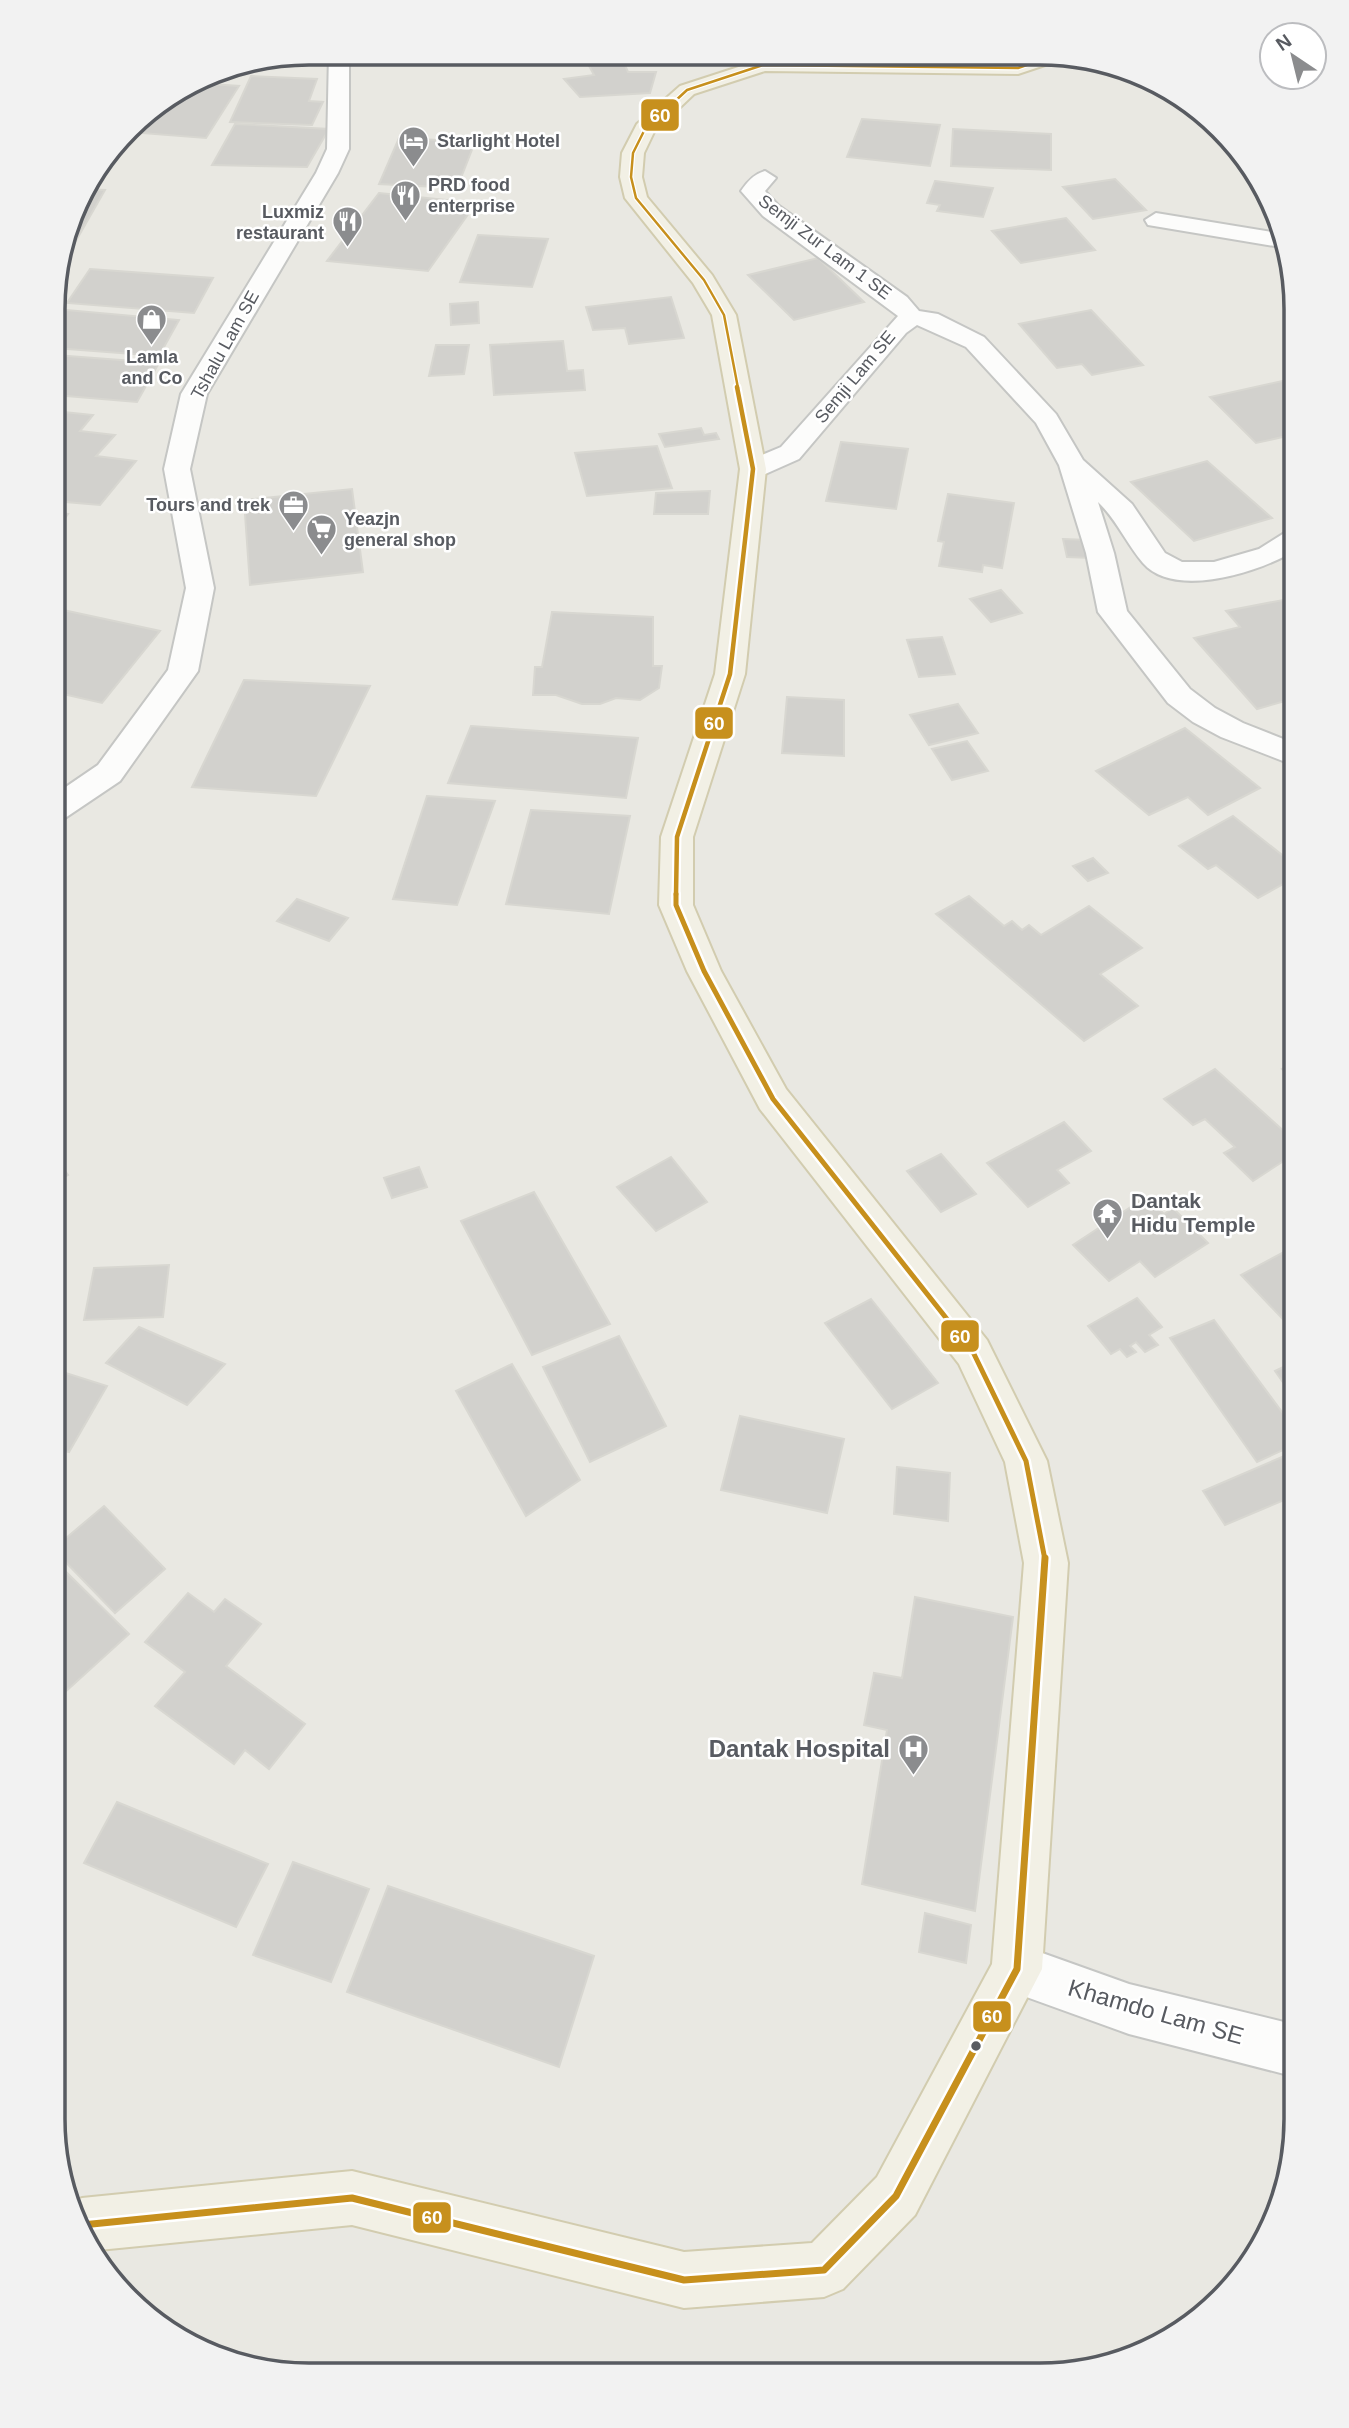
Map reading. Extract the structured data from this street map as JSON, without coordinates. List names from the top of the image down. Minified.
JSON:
{"streets":{"street":["Semji Zur Lam 1 SE","Tshalu Lam SE","Semji Lam SE","Khamdo Lam SE"]},"crossings":[["Semji Zur Lam 1 SE","Semji Lam SE"]],"places":{"hotel":["Starlight Hotel"],"restaurant":["PRD food enterprise","Luxmiz restaurant"],"shop":["Lamla and Co"],"office":["Tours and trek"],"supermarket":["Yeazjn general shop"],"temple":["Dantak Hidu Temple"],"hospital":["Dantak Hospital"]},"lines":["transit line 60"],"north":"top left"}
